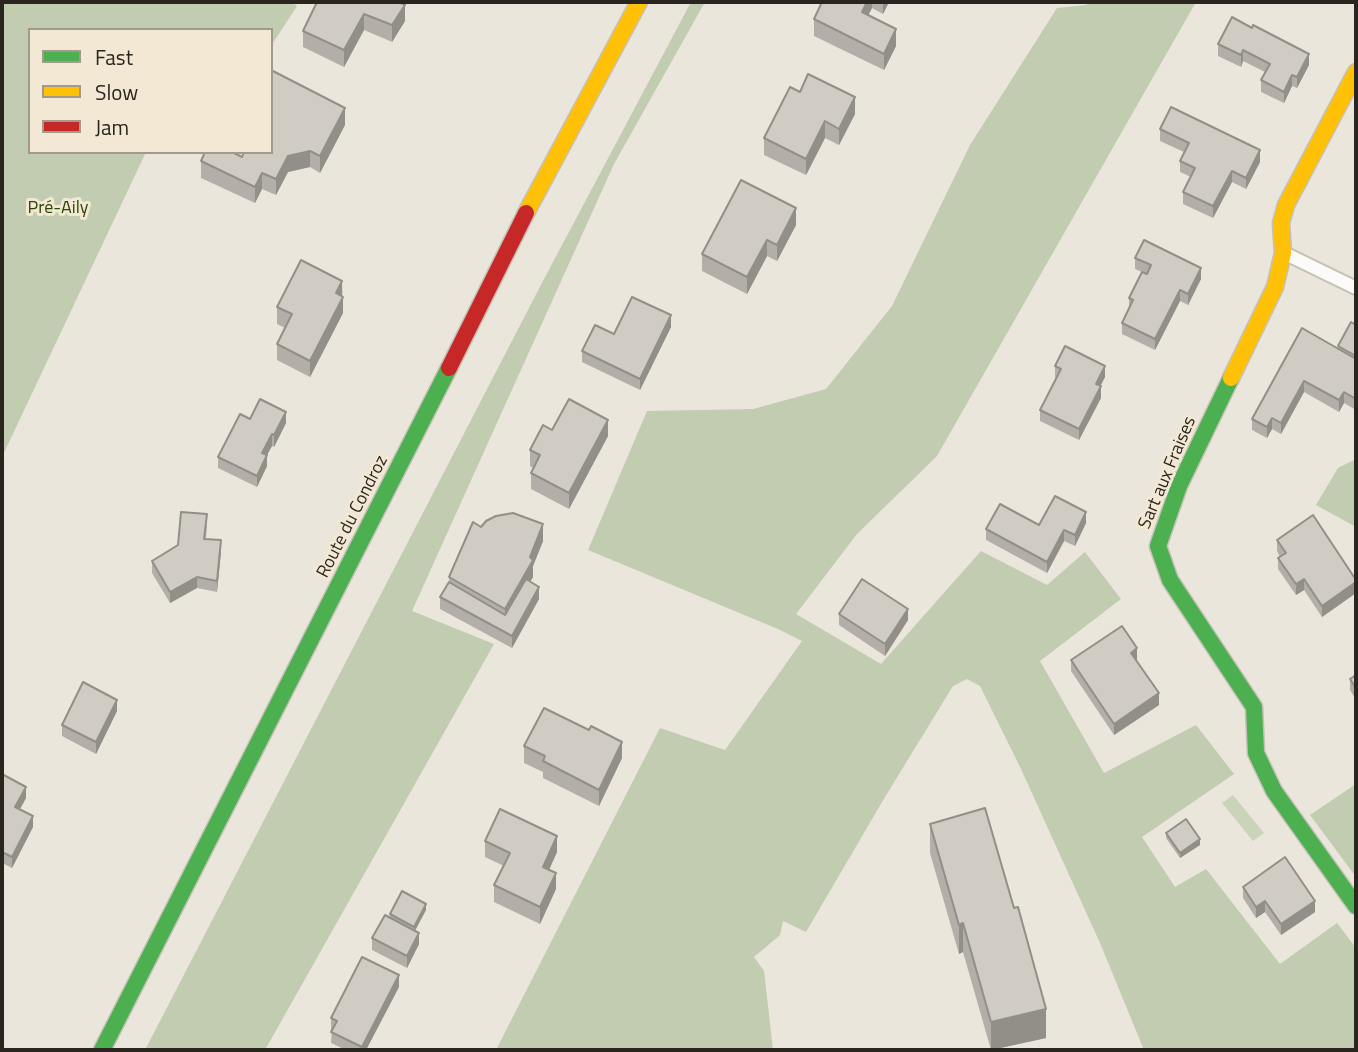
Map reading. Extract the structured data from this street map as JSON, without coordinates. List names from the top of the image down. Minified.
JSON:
{"streets":{"main road":["Sart aux Fraises","Route du Condroz"]},"parks":["Pré-Aily"],"legend":["Fast","Slow","Jam"]}
